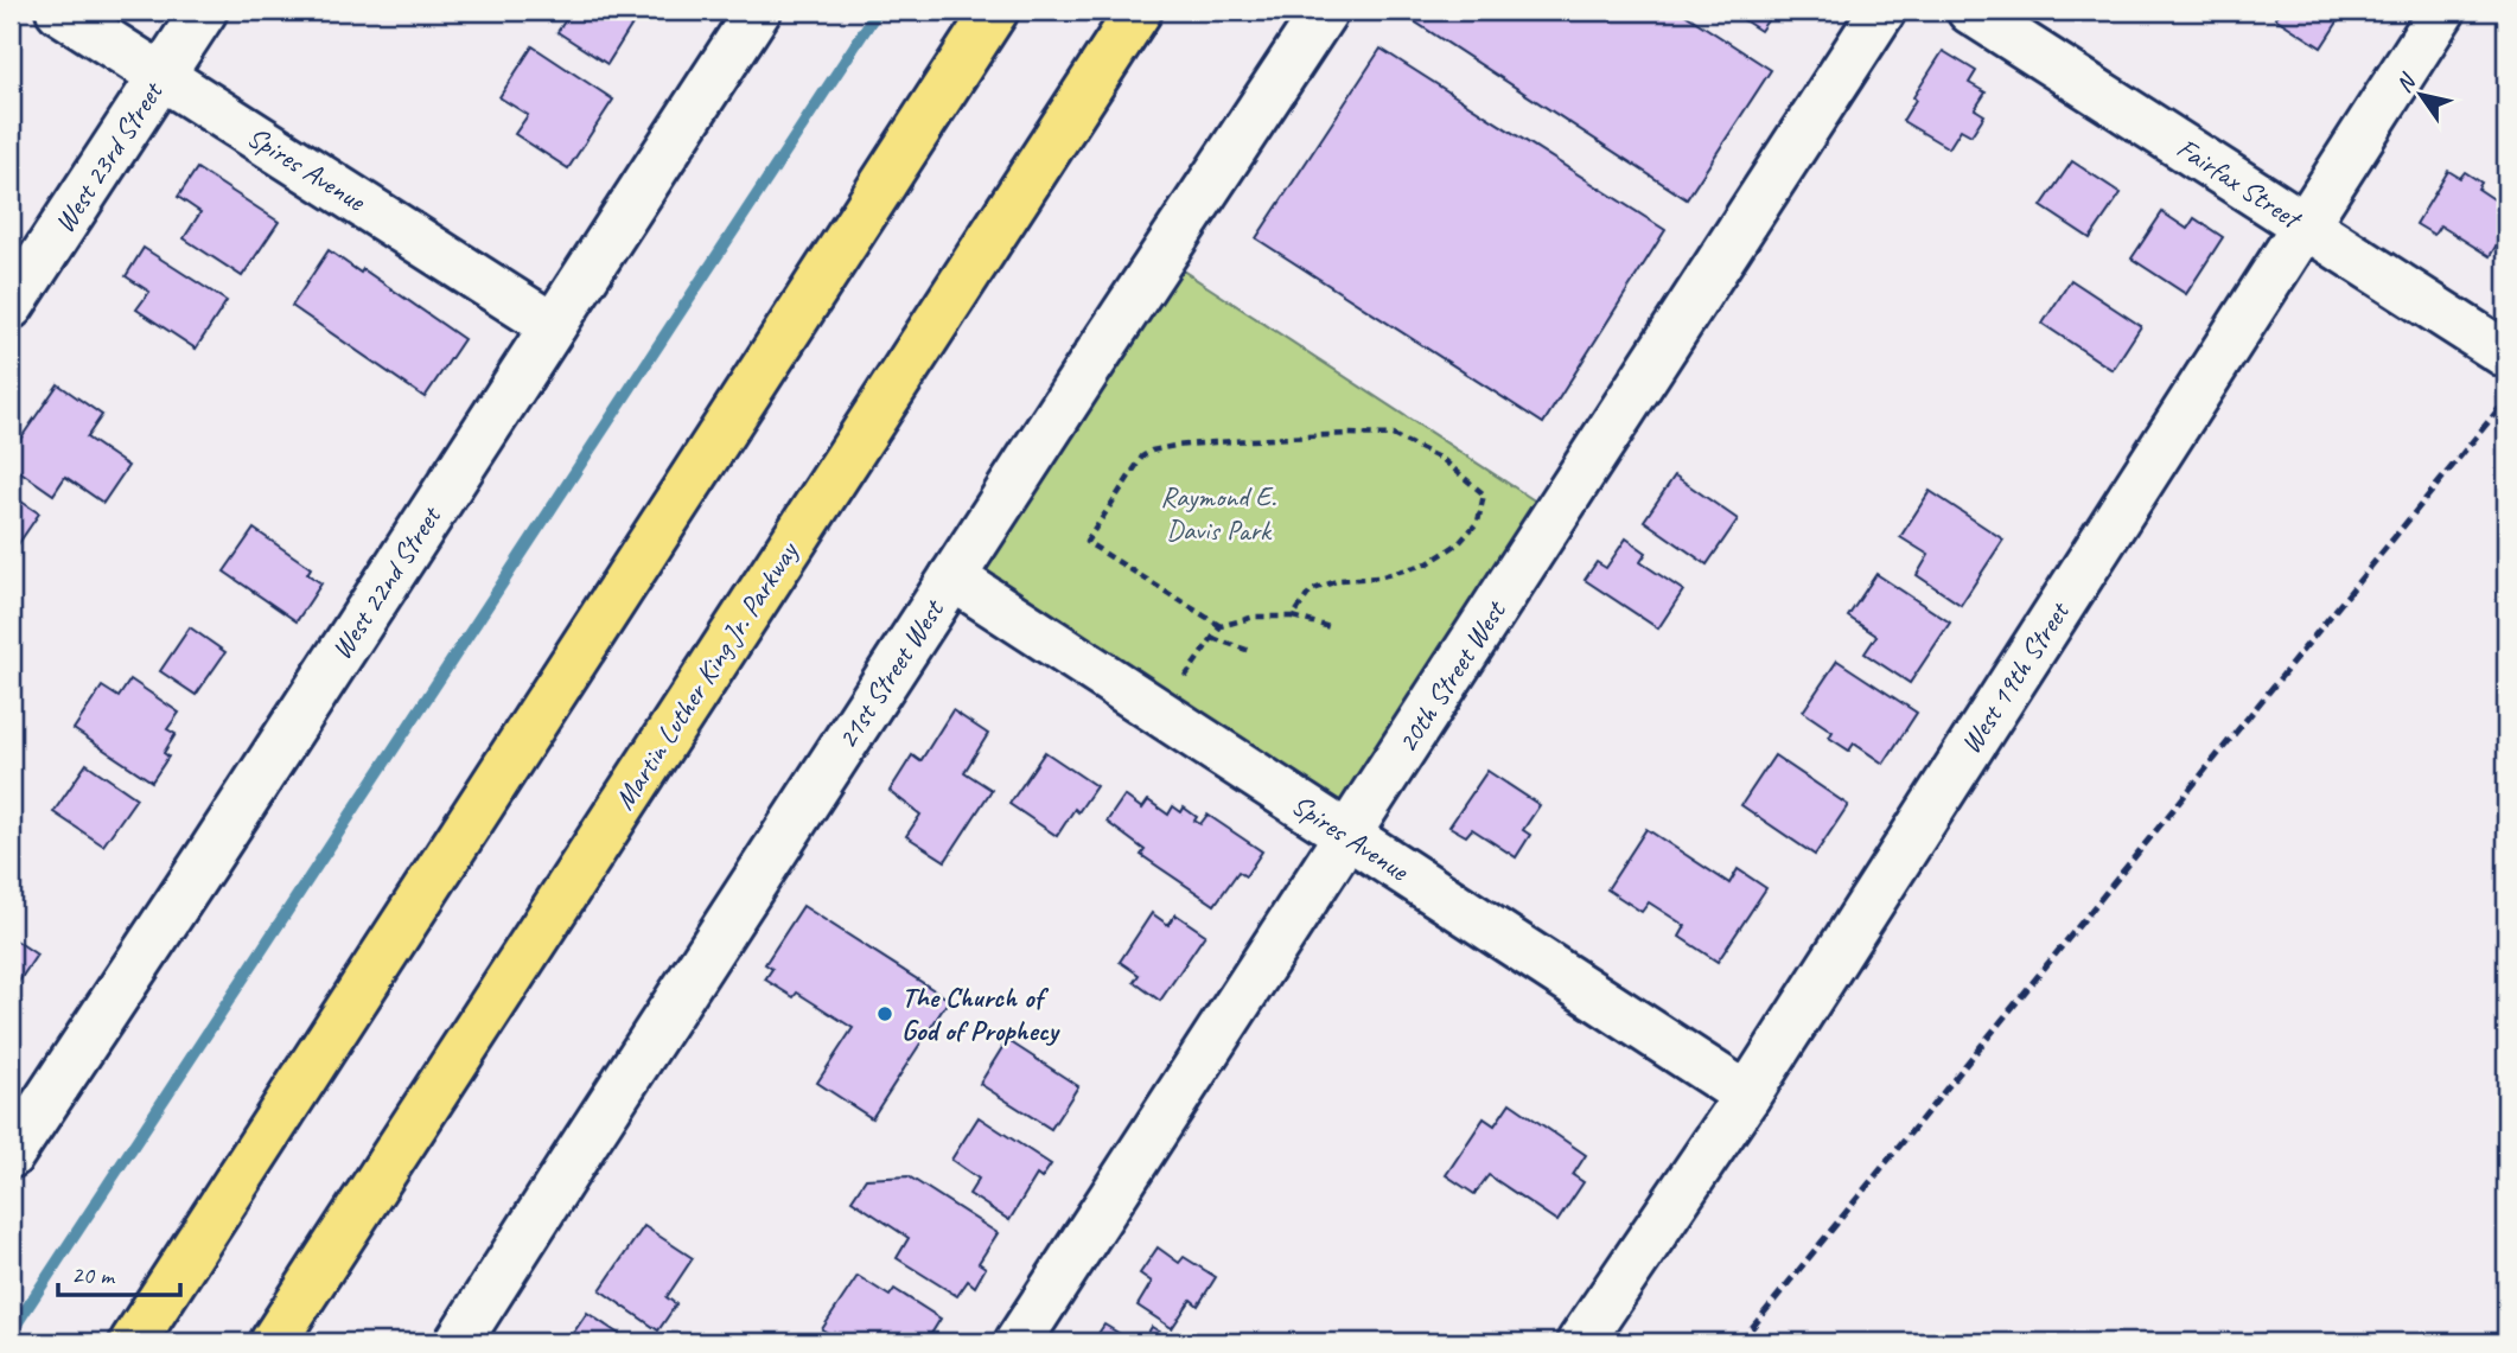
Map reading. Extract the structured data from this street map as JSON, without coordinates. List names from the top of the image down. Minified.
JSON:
{"streets":{"highway":["Martin Luther King Jr. Parkway"],"street":["West 23rd Street","Spires Avenue","Fairfax Street","West 22nd Street","21st Street West","20th Street West","West 19th Street"]},"crossings":[["West 23rd Street","Spires Avenue"],["Spires Avenue","West 22nd Street"],["Spires Avenue","21st Street West"],["Spires Avenue","20th Street West"],["Spires Avenue","West 19th Street"],["Fairfax Street","West 19th Street"]],"parks":["Raymond E. Davis Park"],"places":["The Church of God of Prophecy"],"scale_bar":"20 m","north":"top left"}
